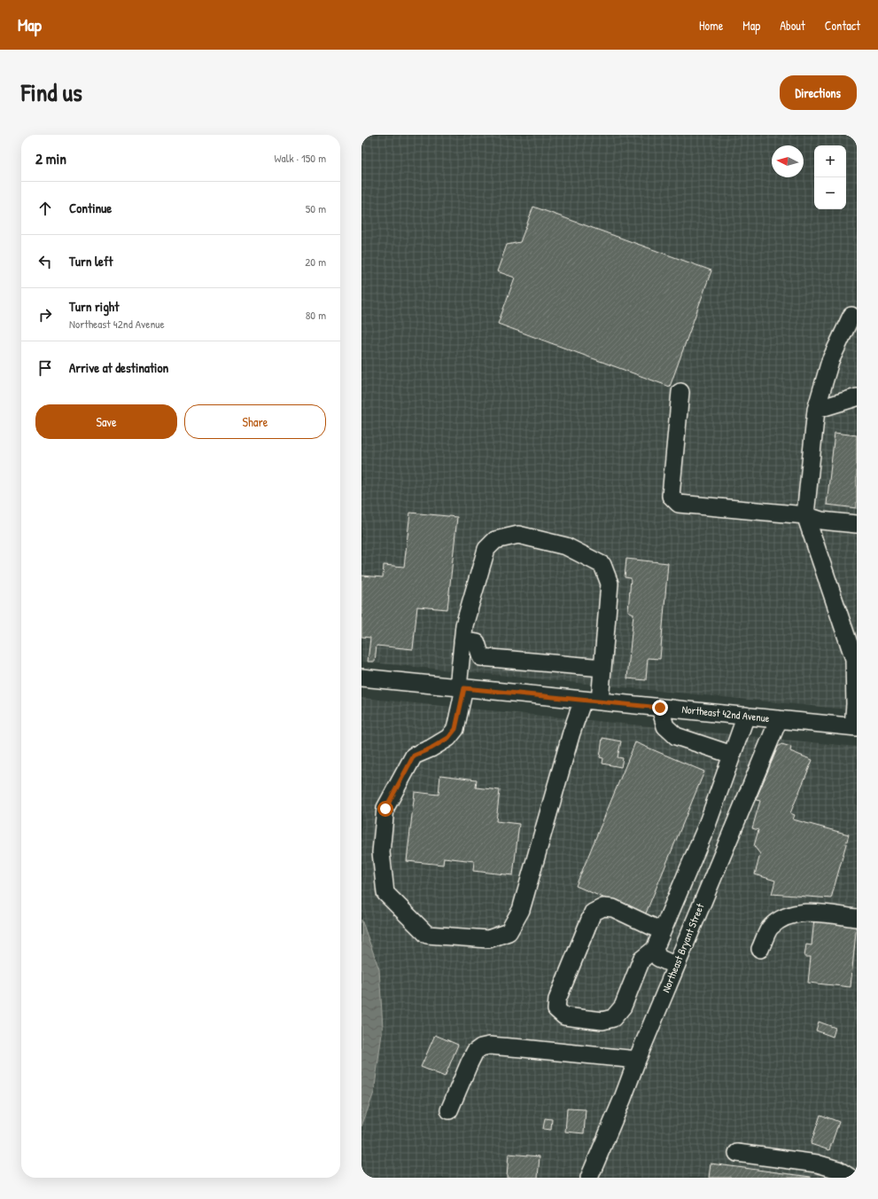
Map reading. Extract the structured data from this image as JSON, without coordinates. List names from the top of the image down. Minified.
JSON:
{"streets":{"street":["Northeast 42nd Avenue","Northeast Bryant Street"]},"crossings":[["Northeast 42nd Avenue","Northeast Bryant Street"]],"north":"left","page":{"header":"Map","nav":["Home","Map","About","Contact"],"title":"Find us","buttons":["Directions",["Save","Share"]],"heading":["2 min","Walk · 150 m"],"map_buttons":["+","−"],"list":[["Continue","50 m"],["Turn left","20 m"],["Turn right","Northeast 42nd Avenue","80 m"],"Arrive at destination"]}}
